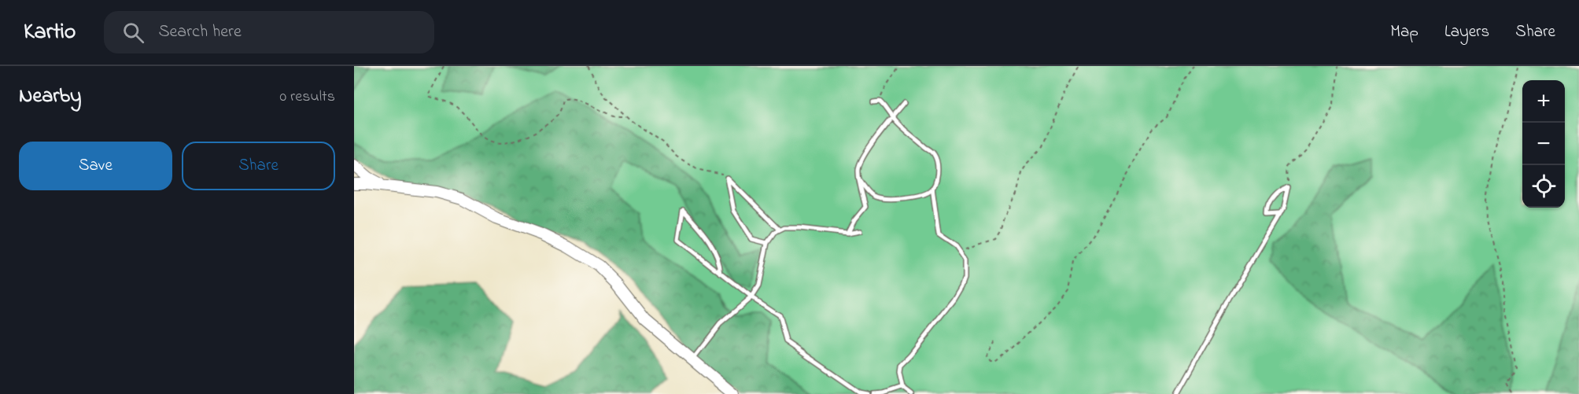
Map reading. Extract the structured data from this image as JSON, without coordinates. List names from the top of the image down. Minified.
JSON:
{"page":{"header":"Kartio","search":"Search here","nav":["Map","Layers","Share"],"heading":["Nearby","0 results"],"map_buttons":["+","−"],"buttons":["Save","Share"]}}
